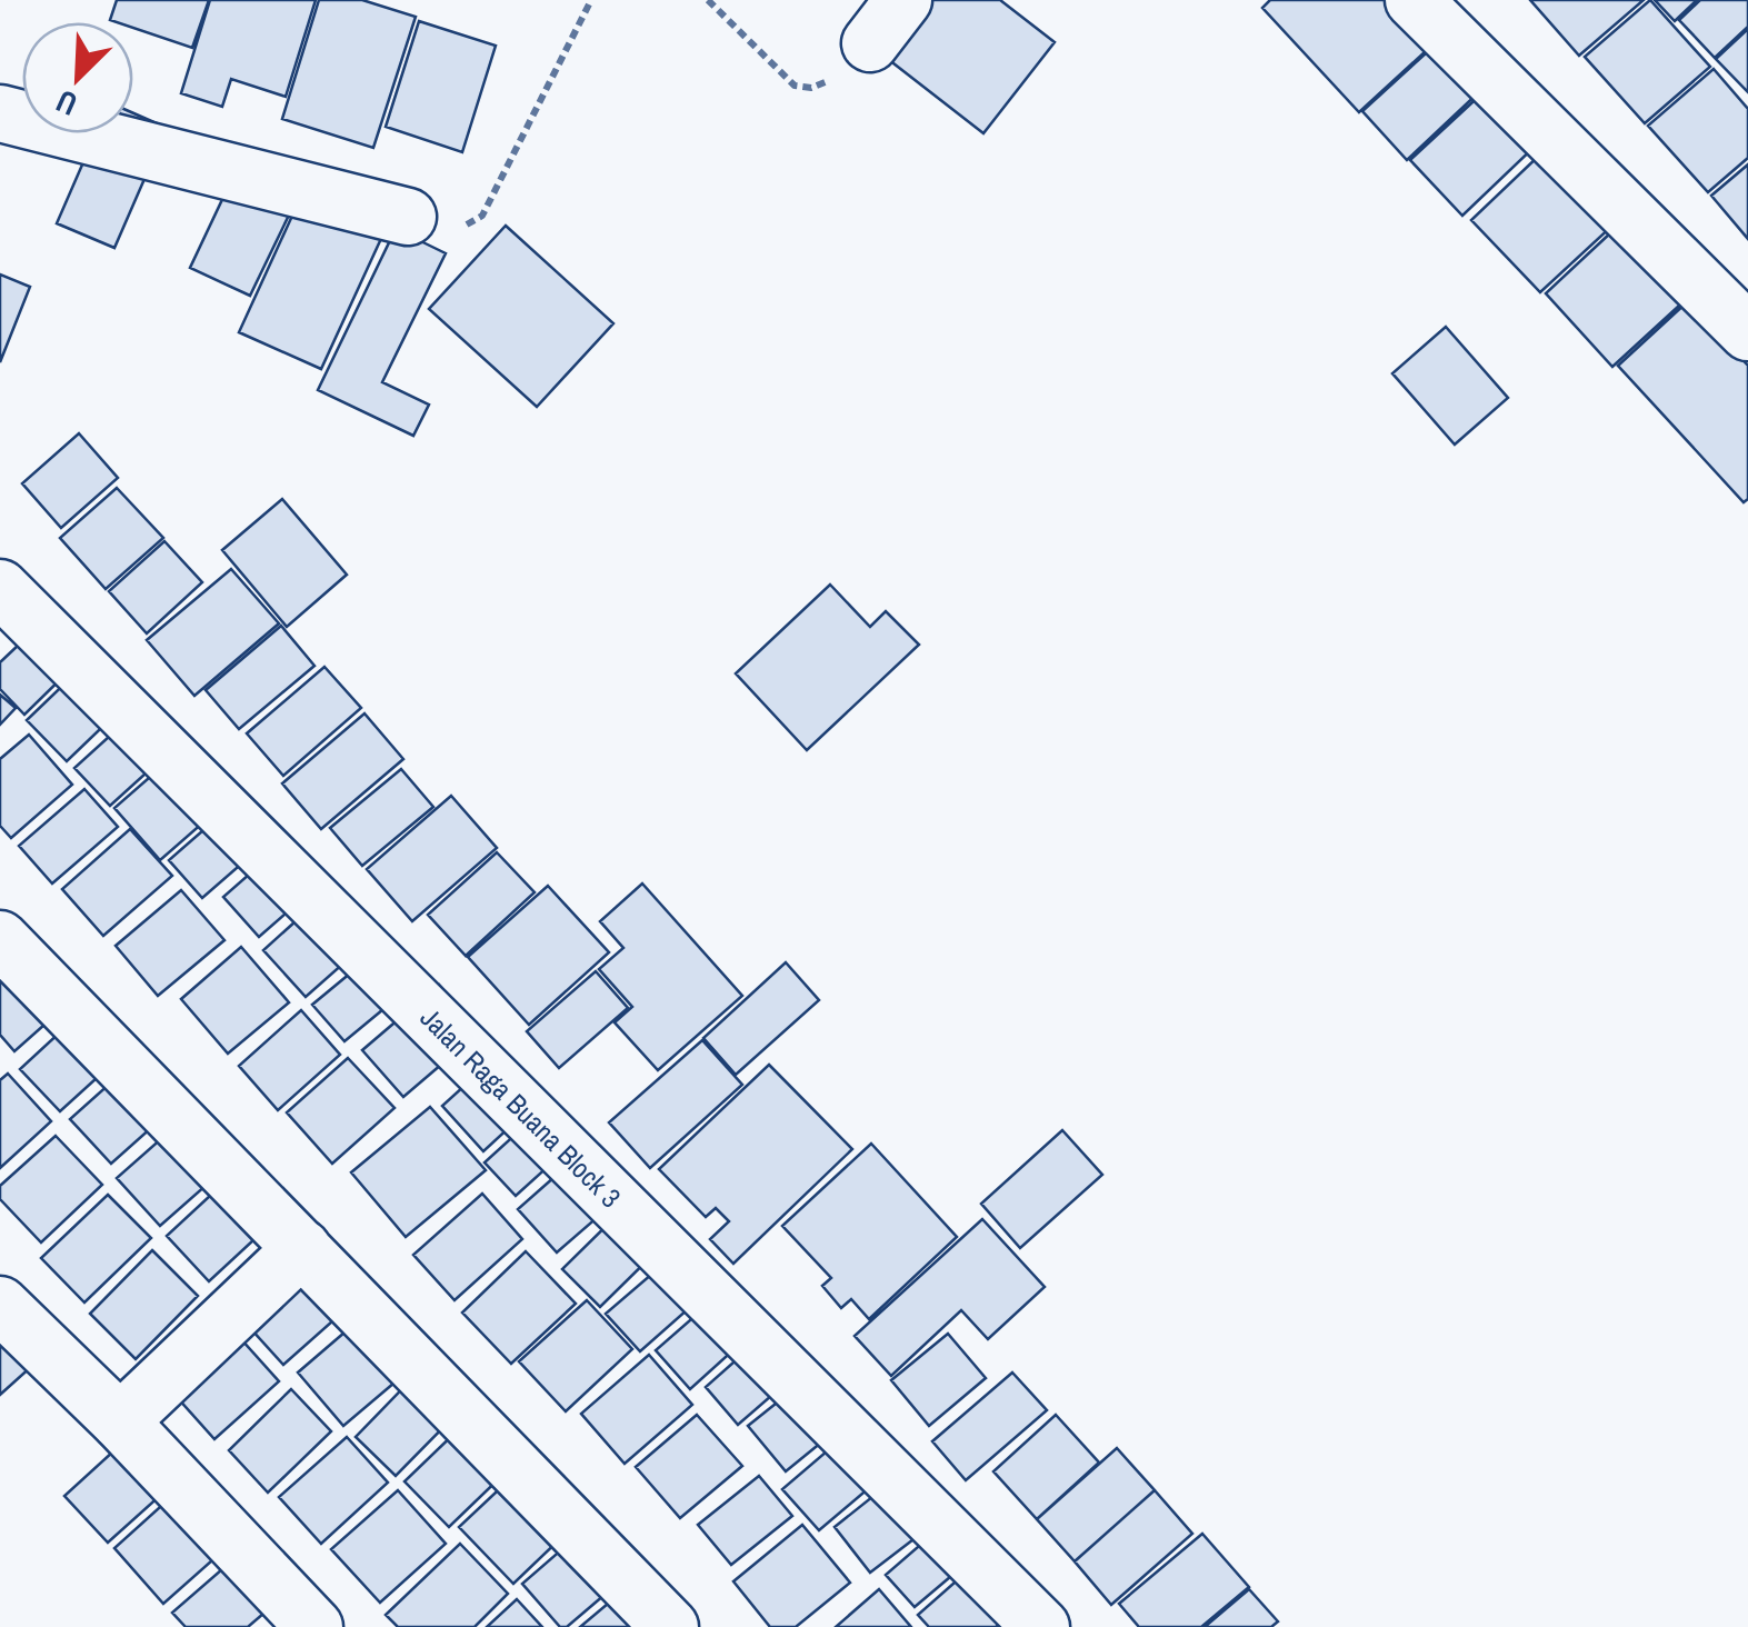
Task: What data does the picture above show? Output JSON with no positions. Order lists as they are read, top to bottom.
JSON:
{
  "streets": {
    "street": ["Jalan Raga Buana Block 3"]
  },
  "north": "bottom left"
}
